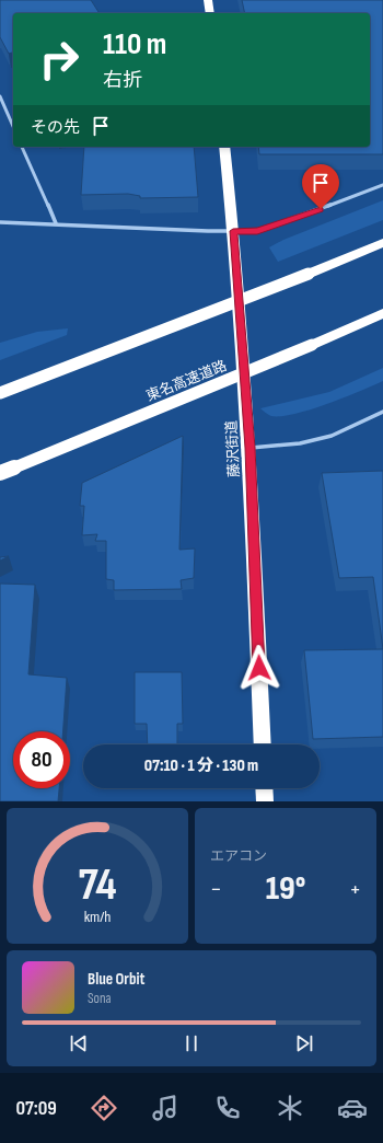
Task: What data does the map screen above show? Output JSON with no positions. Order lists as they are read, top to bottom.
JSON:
{
  "streets": {
    "highway": ["東名高速道路", "藤沢街道"]
  },
  "page": {
    "turn": ["110 m", "右折"],
    "then": "その先",
    "limit": "80",
    "trip": "07:10 · 1 分 · 130 m",
    "tile": "エアコン",
    "heat": ["−", "19°", "+"],
    "song": ["Blue Orbit", "Sona"],
    "tabs": "07:09",
    "gauge": ["74", "km/h"]
  }
}
